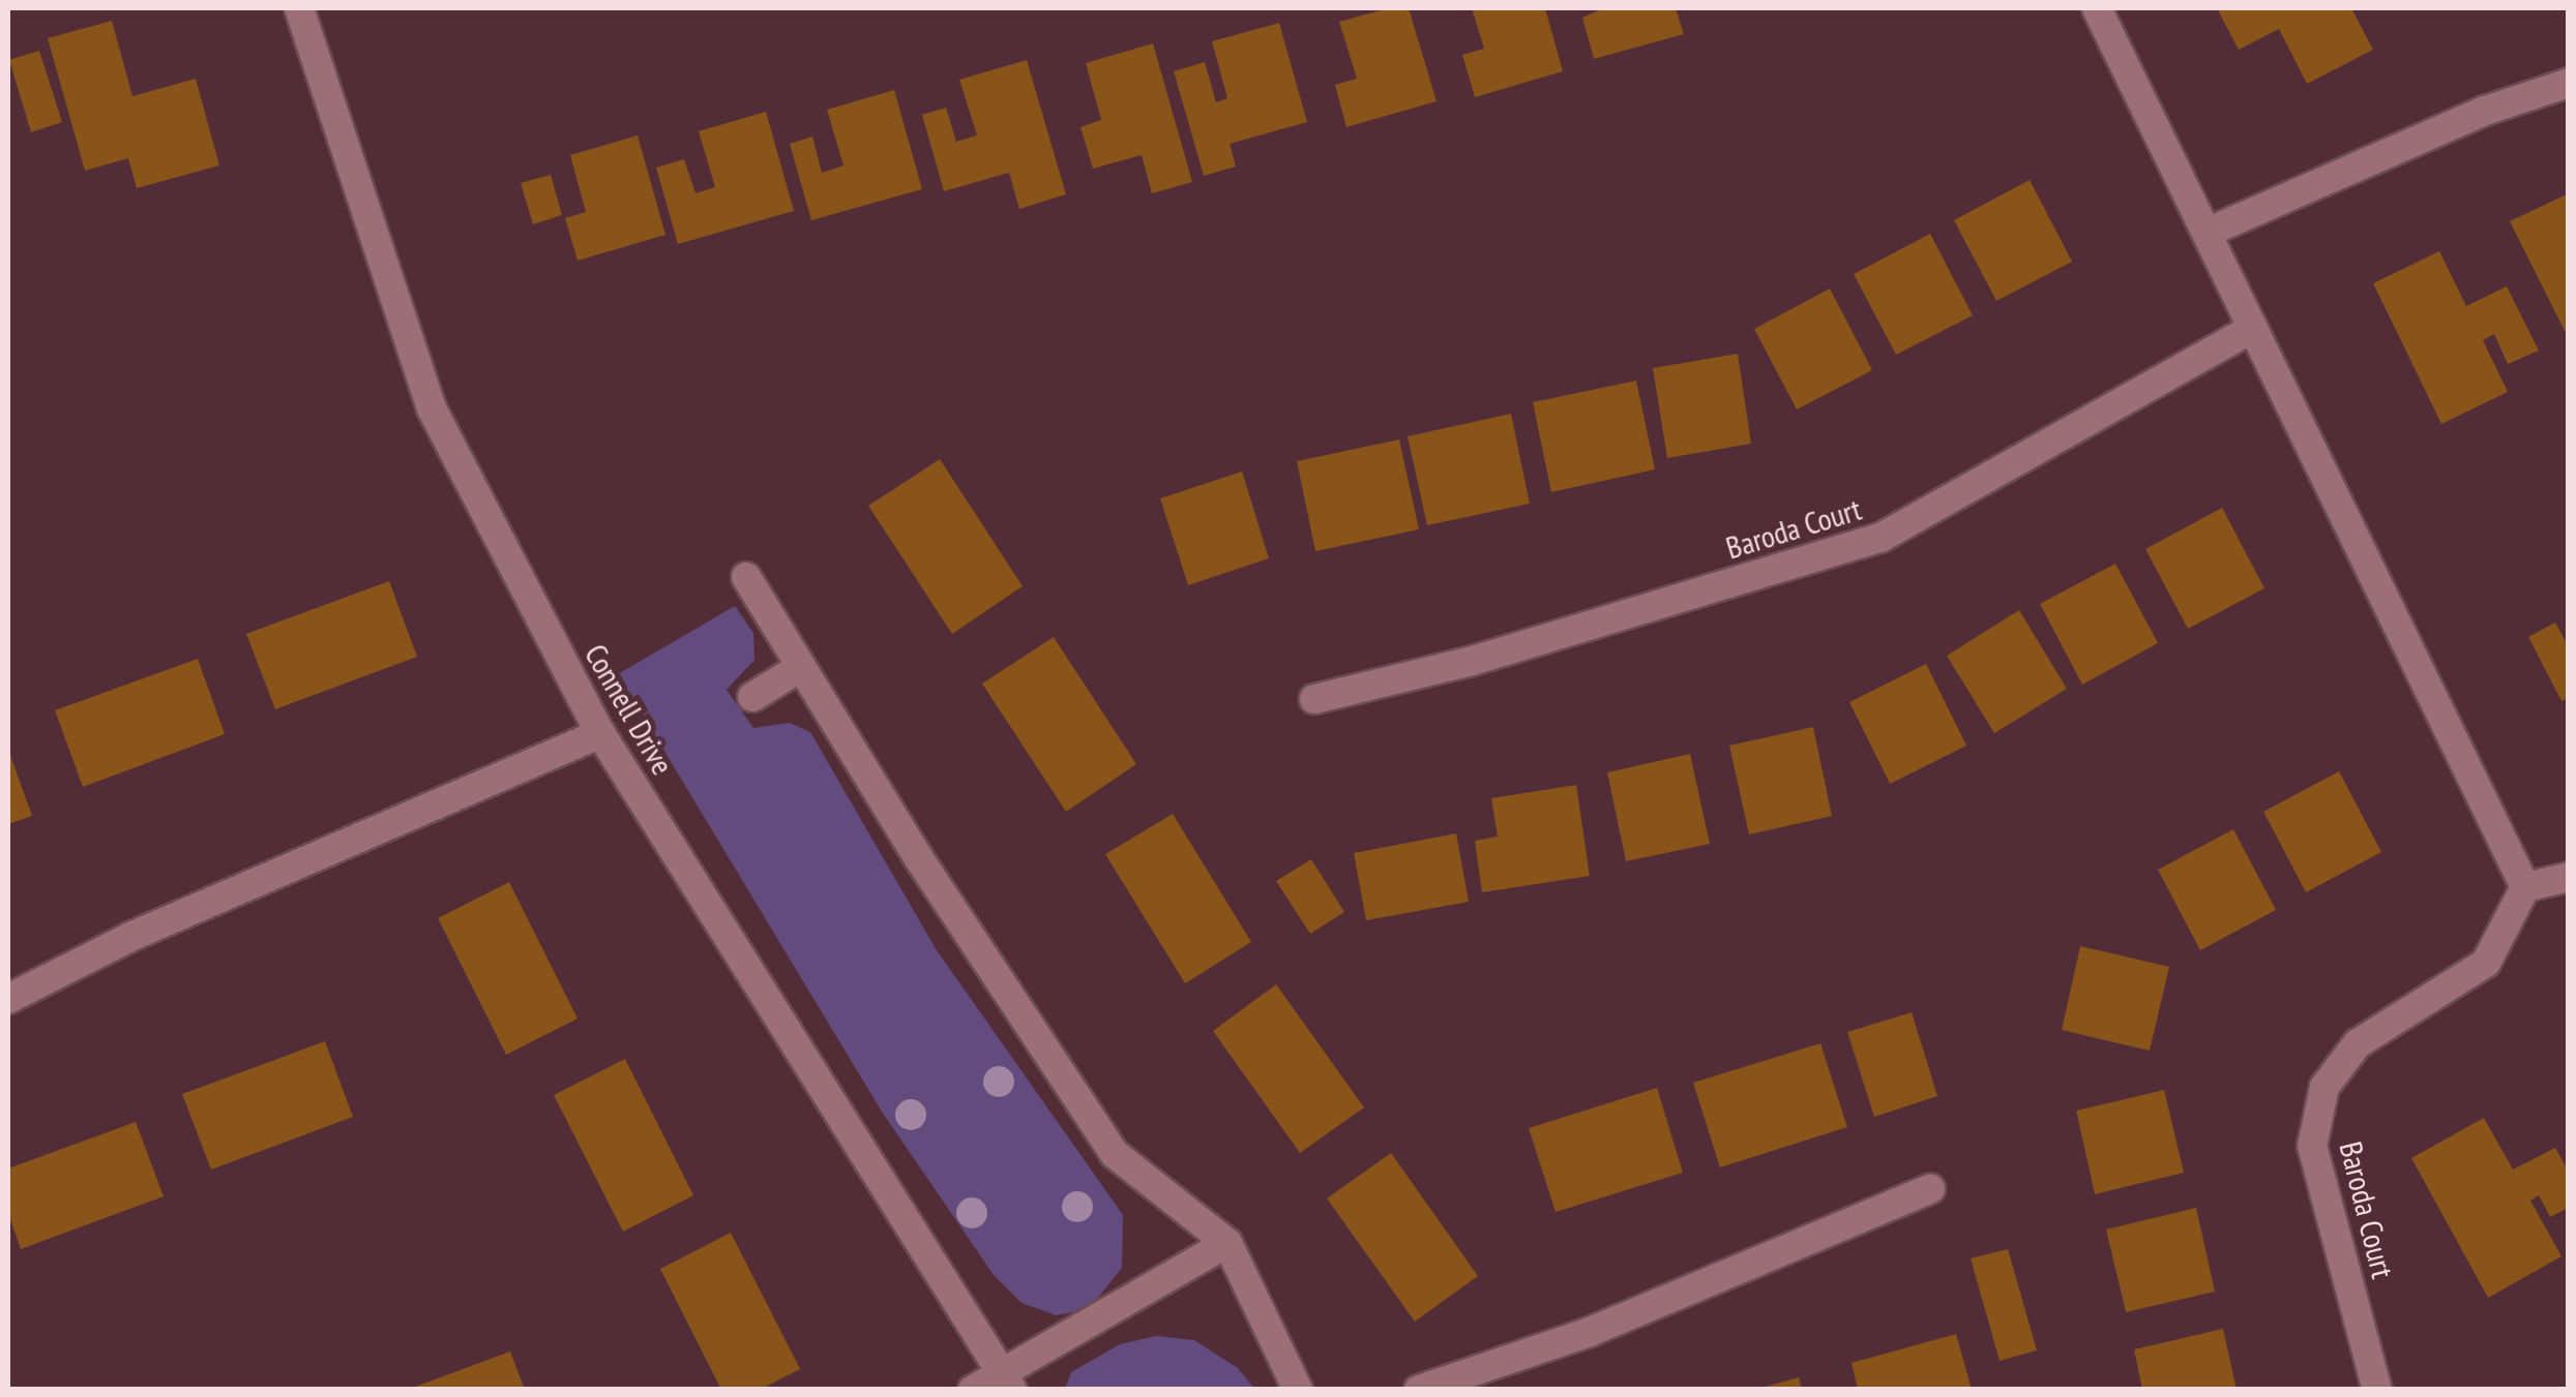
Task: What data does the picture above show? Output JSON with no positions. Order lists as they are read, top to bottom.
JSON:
{
  "streets": {
    "street": ["Baroda Court", "Connell Drive"]
  }
}
